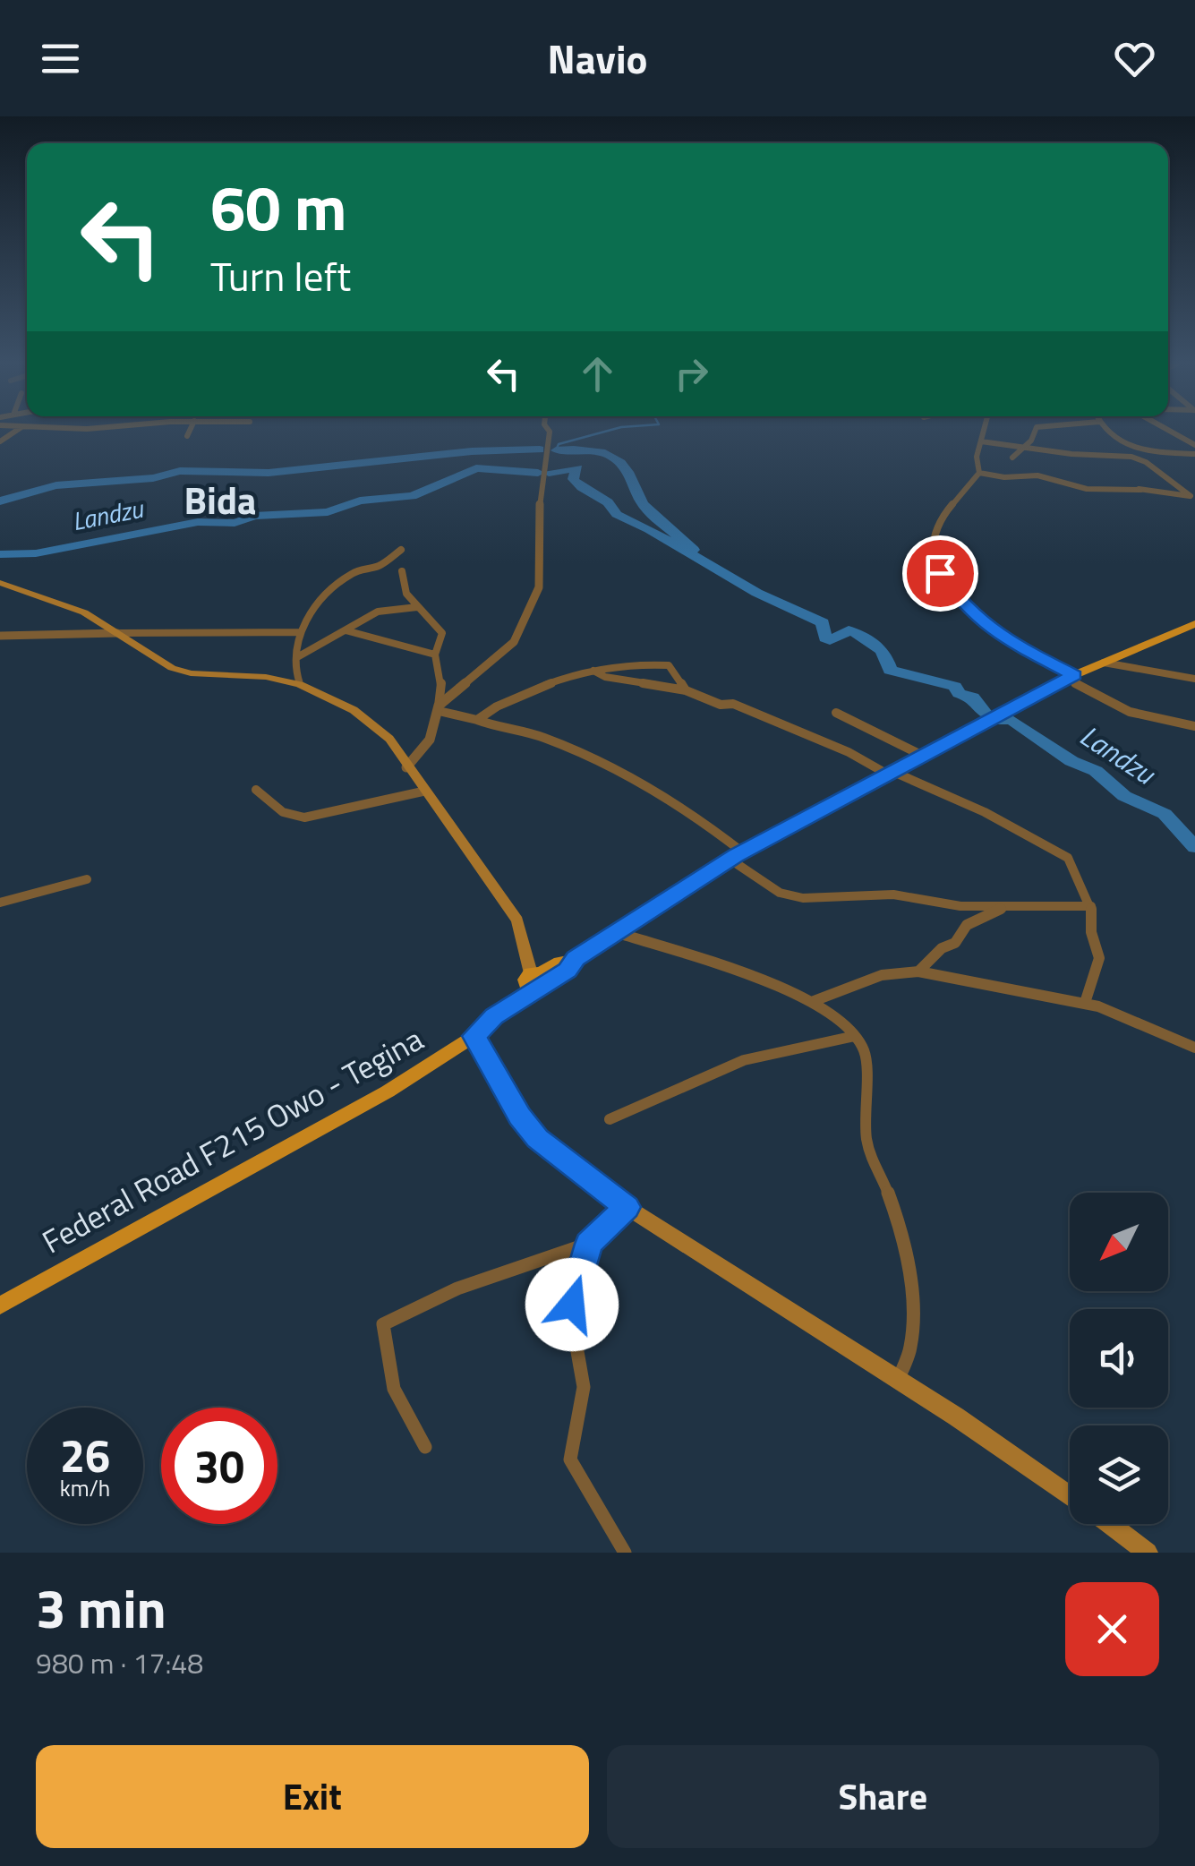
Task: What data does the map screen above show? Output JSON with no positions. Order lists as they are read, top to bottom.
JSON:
{
  "streets": {
    "main road": ["Federal Road F215 Owo - Tegina"]
  },
  "districts": ["Bida"],
  "water": ["Landzu"],
  "north": "bottom left",
  "page": {
    "header": "Navio",
    "turn": ["60 m", "Turn left"],
    "speed": "26 km/h",
    "limit": "30",
    "heading": ["3 min", "980 m · 17:48"],
    "buttons": ["Exit", "Share"]
  }
}
